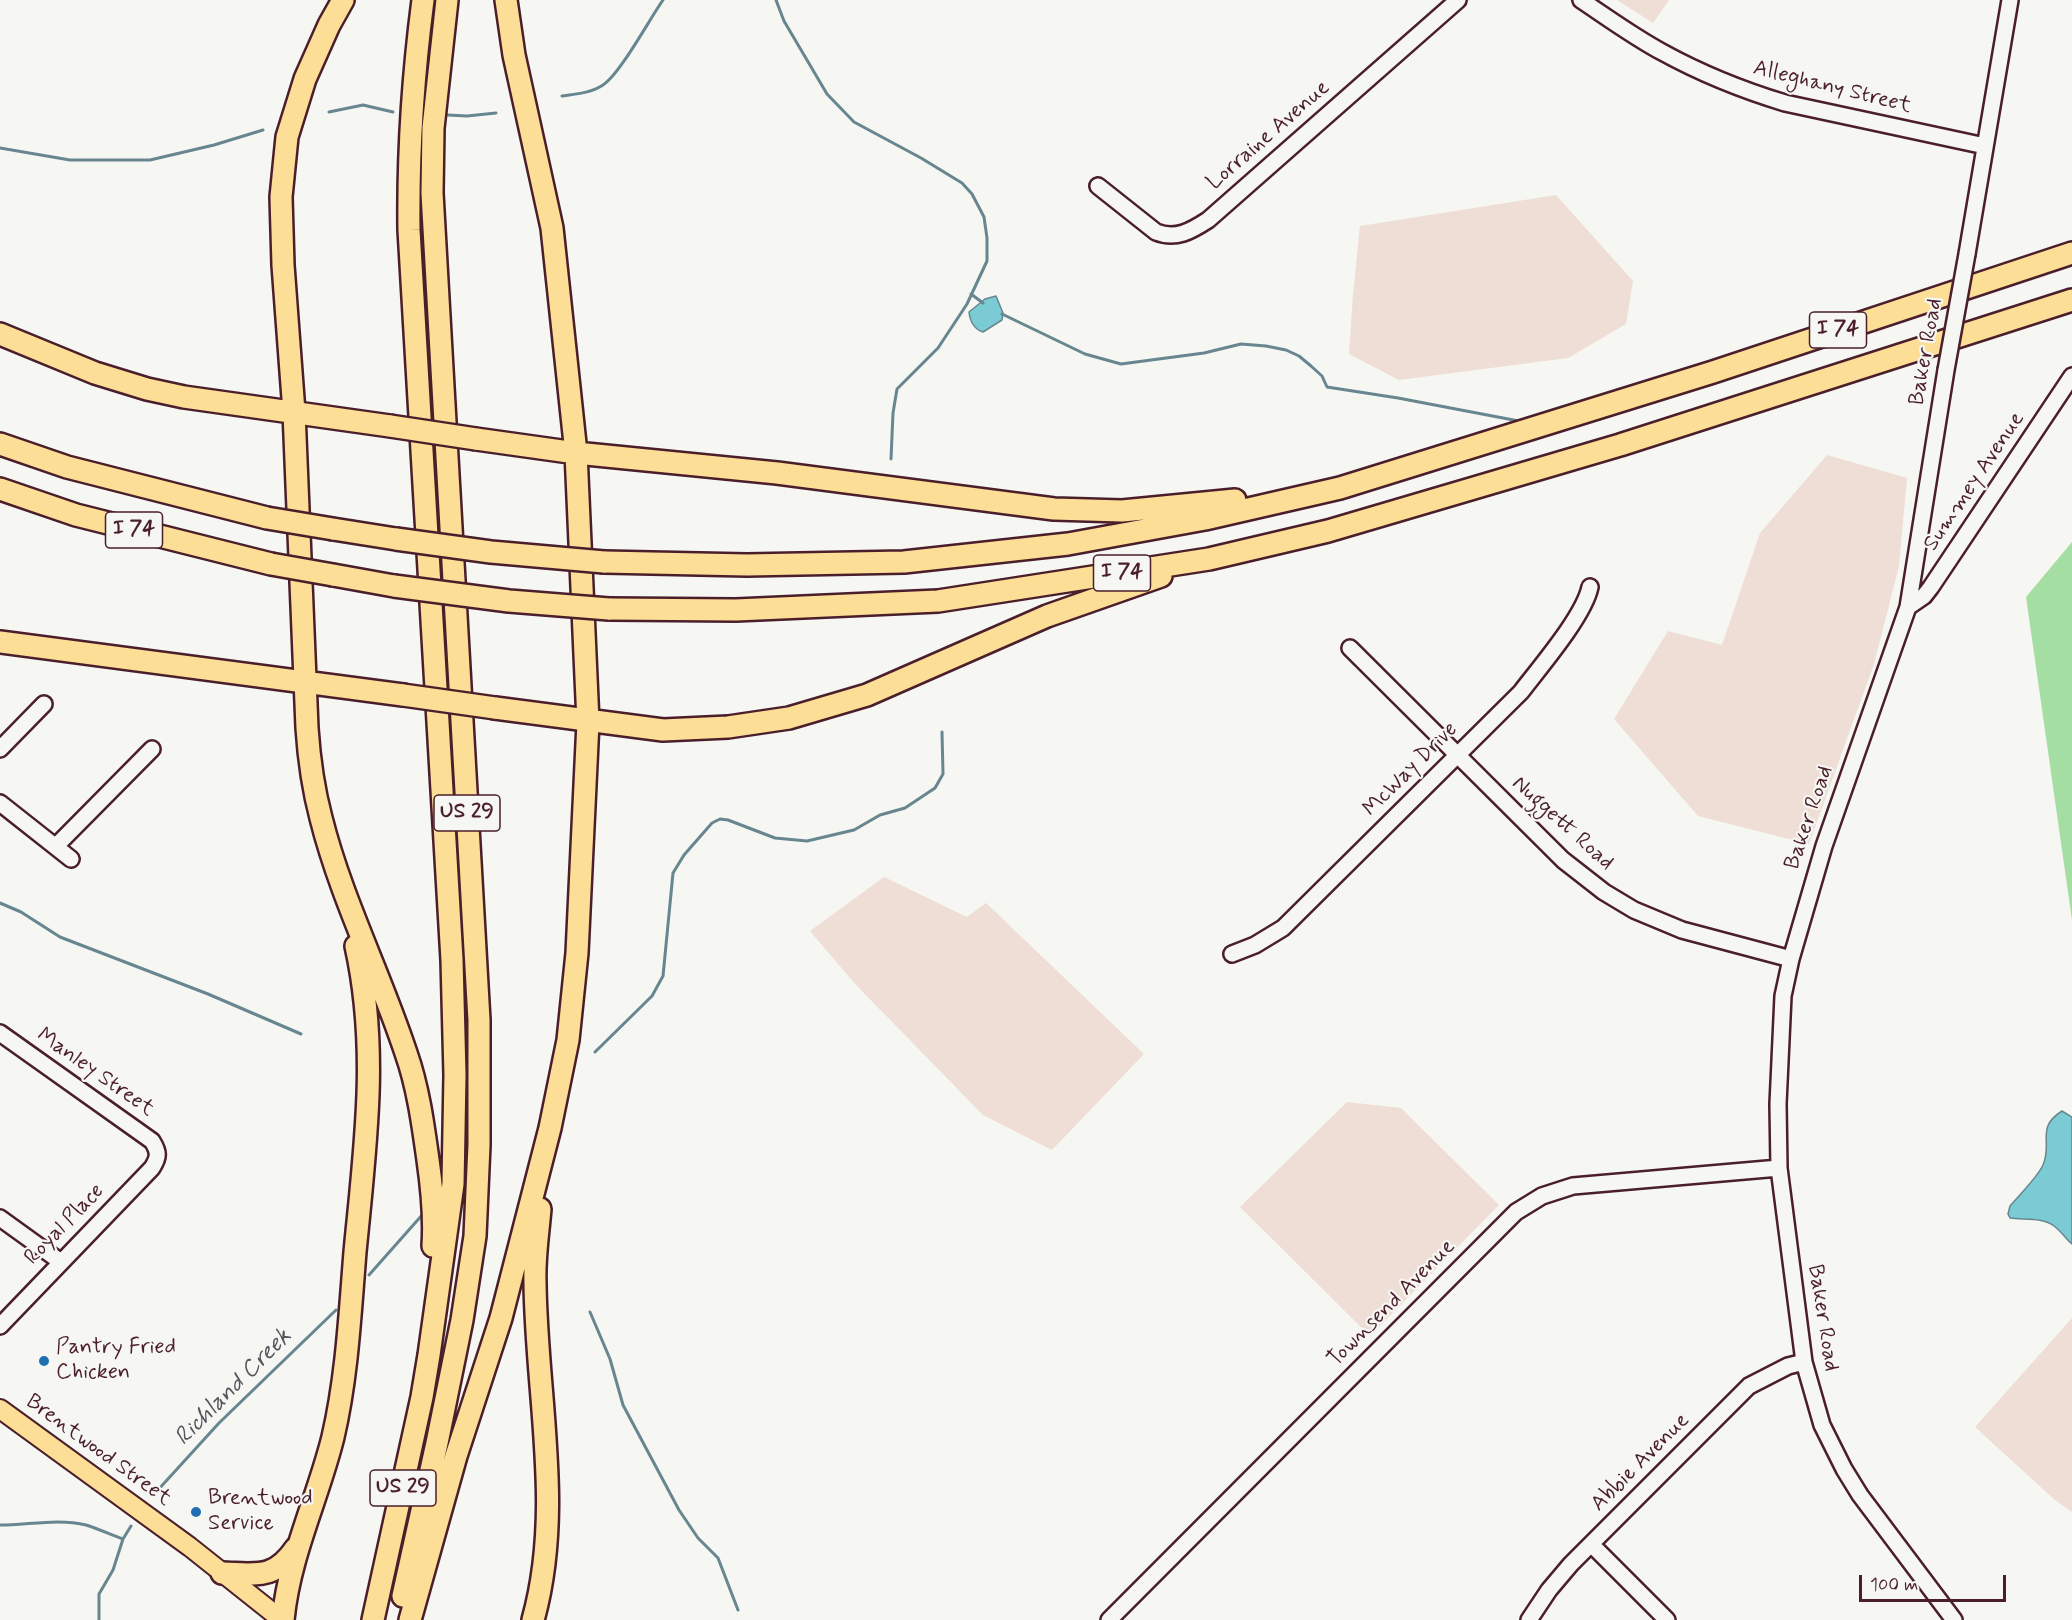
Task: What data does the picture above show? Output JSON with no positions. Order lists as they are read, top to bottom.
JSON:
{
  "streets": {
    "highway": ["I 74", "US 29"],
    "main road": ["Brentwood Street"],
    "street": [
      "Alleghany Street",
      "Lorraine Avenue",
      "Baker Road",
      "Summey Avenue",
      "McWay Drive",
      "Nuggett Road",
      "Manley Street",
      "Royal Place",
      "Townsend Avenue",
      "Abbie Avenue"
    ]
  },
  "crossings": [
    ["Alleghany Street", "Baker Road"],
    ["Baker Road", "Summey Avenue"],
    ["Baker Road", "Nuggett Road"],
    ["Baker Road", "Townsend Avenue"],
    ["Baker Road", "Abbie Avenue"],
    ["McWay Drive", "Nuggett Road"],
    ["Manley Street", "Royal Place"]
  ],
  "water": ["Richland Creek"],
  "places": ["Pantry Fried Chicken", "Brentwood Service"],
  "scale_bar": "100 m"
}
